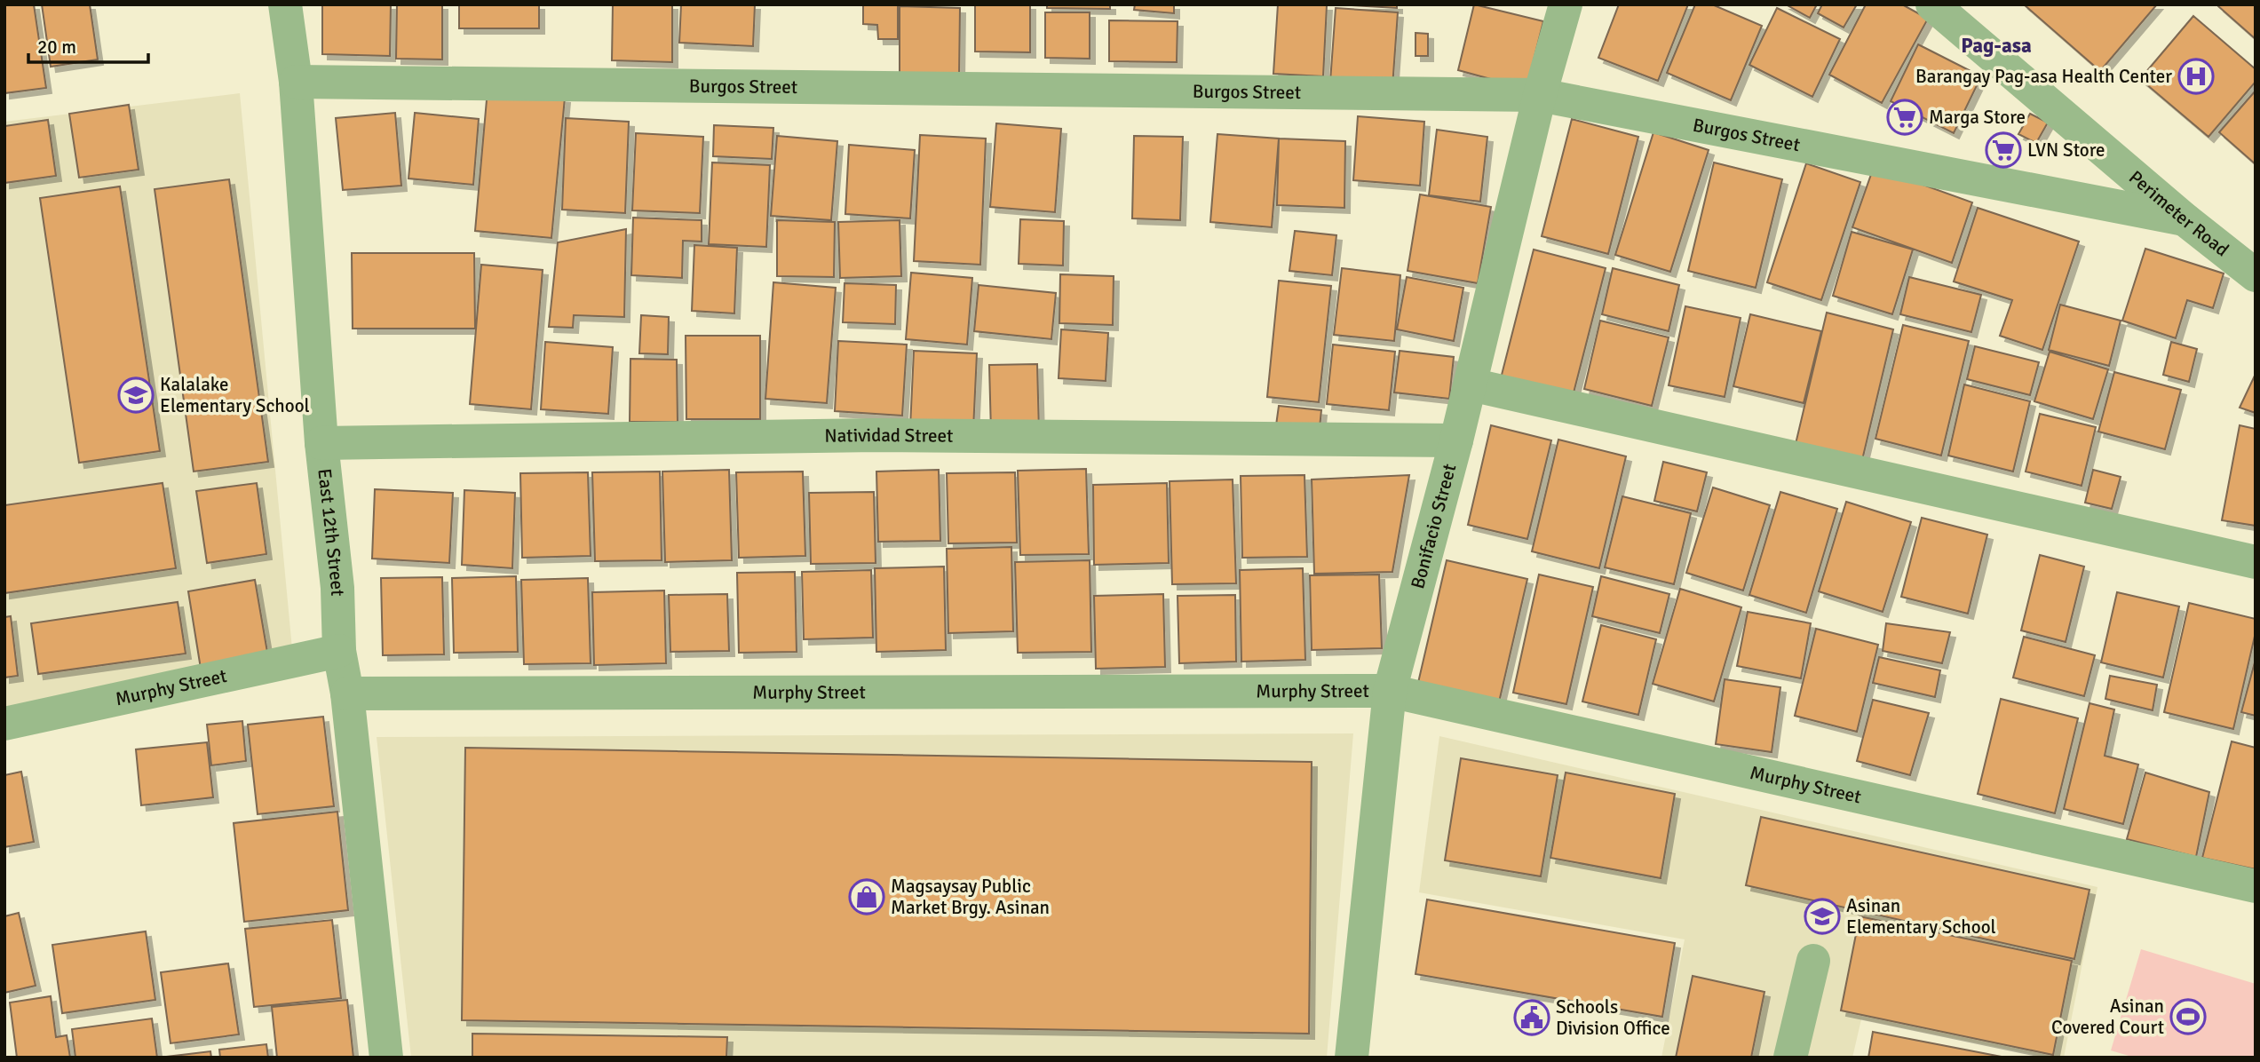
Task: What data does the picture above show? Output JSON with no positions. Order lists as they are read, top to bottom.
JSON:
{
  "streets": {
    "street": [
      "Burgos Street",
      "Perimeter Road",
      "Natividad Street",
      "Bonifacio Street",
      "East 12th Street",
      "Murphy Street"
    ]
  },
  "crossings": [
    ["Burgos Street", "Perimeter Road"],
    ["Burgos Street", "Bonifacio Street"],
    ["Burgos Street", "East 12th Street"],
    ["Natividad Street", "Bonifacio Street"],
    ["Natividad Street", "East 12th Street"],
    ["Bonifacio Street", "Murphy Street"],
    ["East 12th Street", "Murphy Street"]
  ],
  "districts": ["Pag-asa"],
  "places": {
    "hospital": ["Barangay Pag-asa Health Center"],
    "supermarket": ["Marga Store", "LVN Store"],
    "school or university": ["Kalalake Elementary School", "Asinan Elementary School"],
    "shop": ["Magsaysay Public Market Brgy. Asinan"],
    "sports": ["Asinan Covered Court"],
    "public building": ["Schools Division Office"]
  },
  "scale_bar": "20 m"
}
